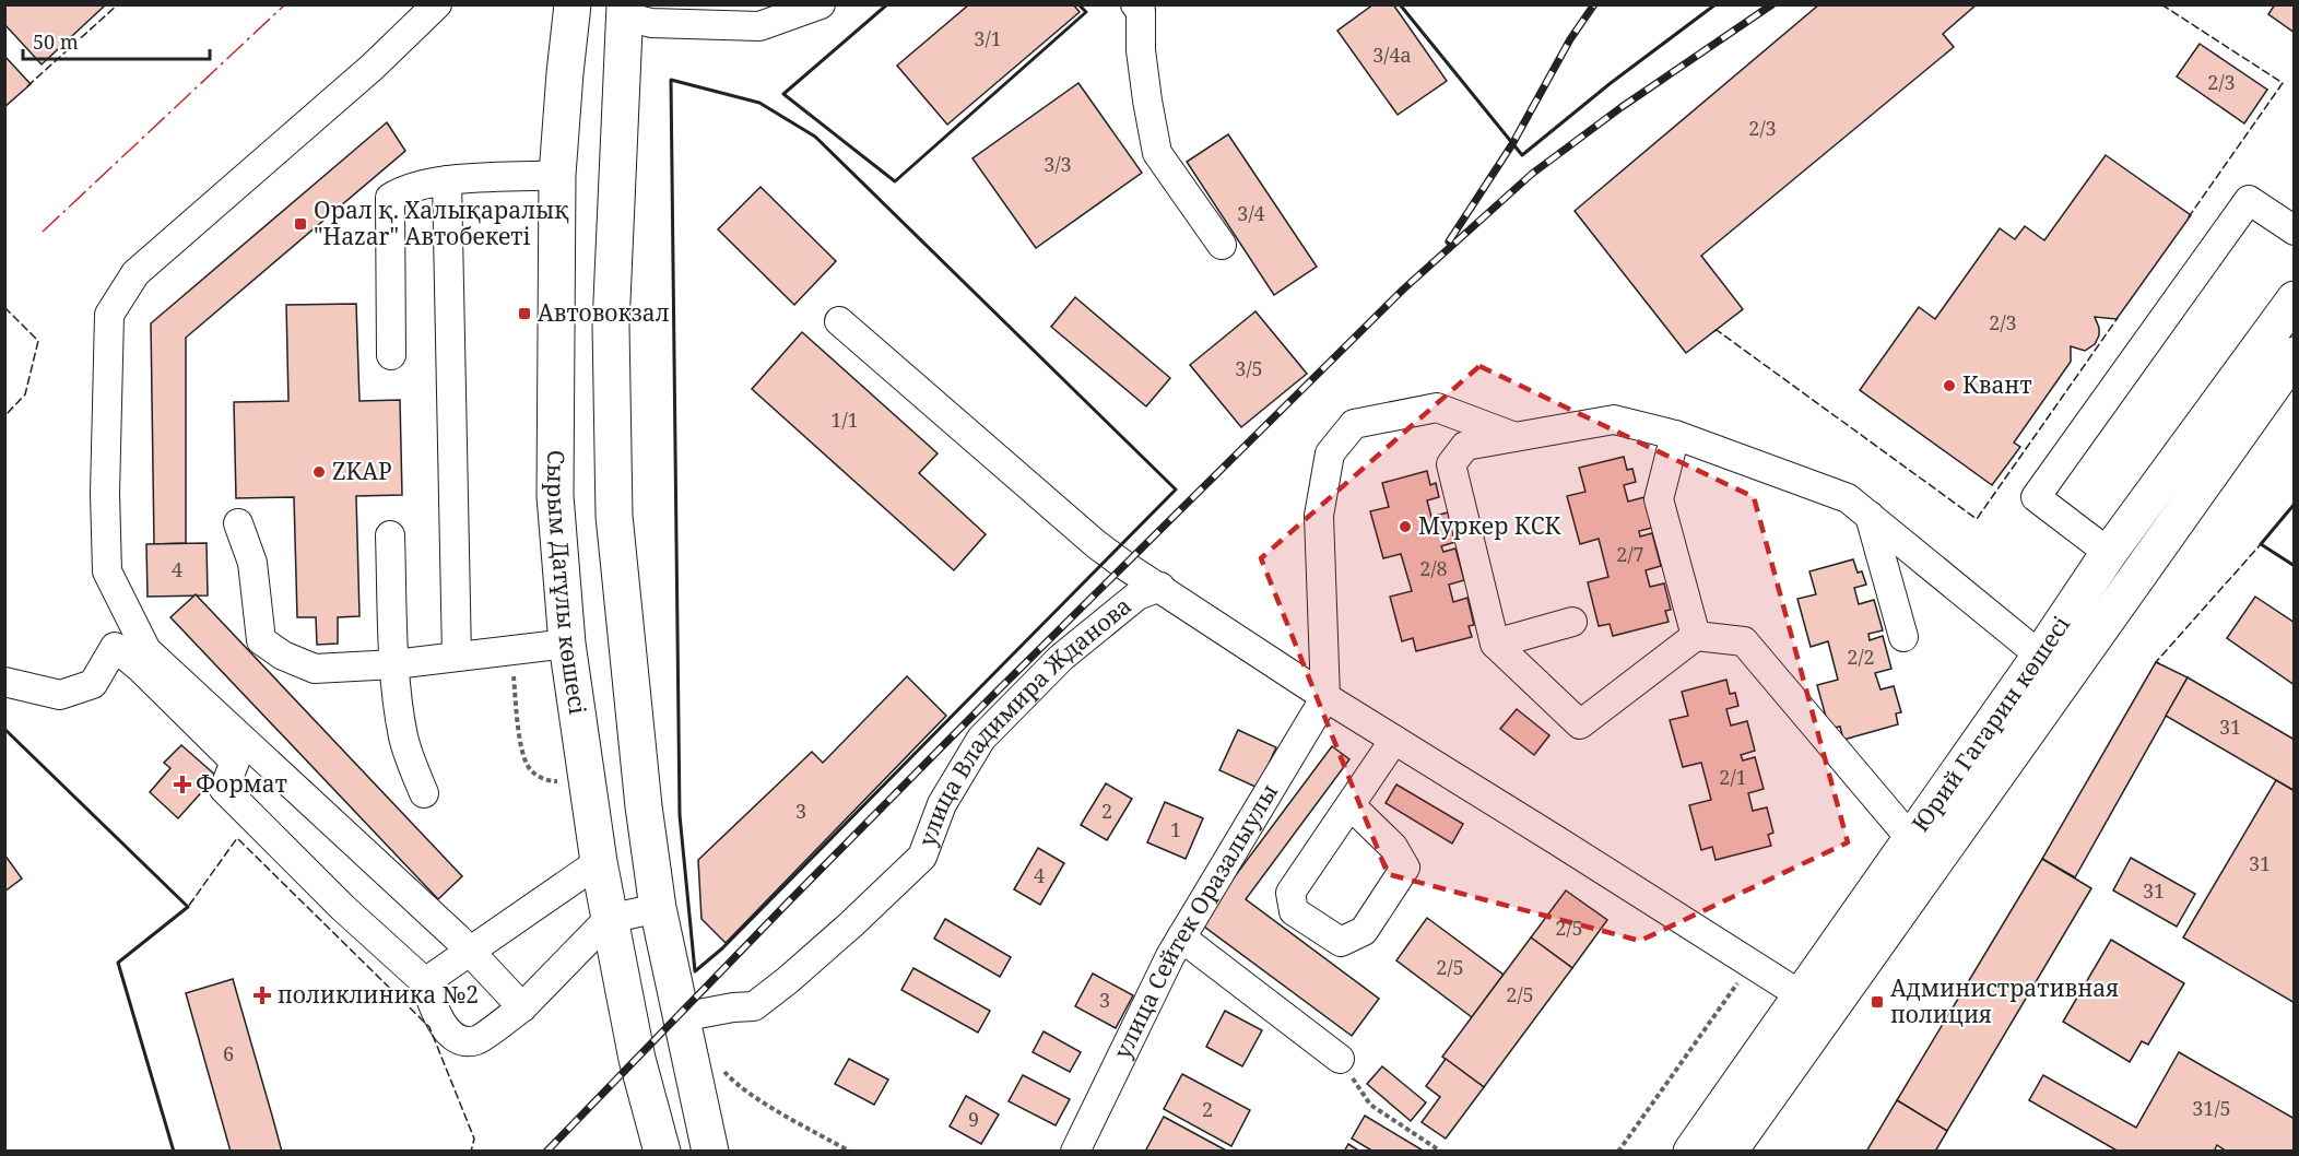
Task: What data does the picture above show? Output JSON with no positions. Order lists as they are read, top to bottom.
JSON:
{
  "streets": {
    "main road": ["Сырым Датұлы көшесі", "Юрий Гагарин көшесі"],
    "street": ["улица Владимира Жданова", "улица Сейтек Оразалыулы"]
  },
  "places": {
    "transit": ["Орал қ. Халықаралық \"Hazar\" Автобекеті", "Автовокзал", "Административная полиция"],
    "other": ["Квант", "ZKAP", "Муркер КСК"],
    "health": ["Формат", "поликлиника №2"]
  },
  "house_numbers": [
    "3/1",
    "3/4а",
    "2/3",
    "2/3",
    "3/3",
    "3/4",
    "2/3",
    "3/5",
    "1/1",
    "2/7",
    "2/8",
    "4",
    "2/2",
    "31",
    "2/1",
    "3",
    "2",
    "1",
    "31",
    "4",
    "31",
    "2/5",
    "2/5",
    "2/5",
    "3",
    "6",
    "31/5",
    "2",
    "9"
  ],
  "scale_bar": "50 m"
}
